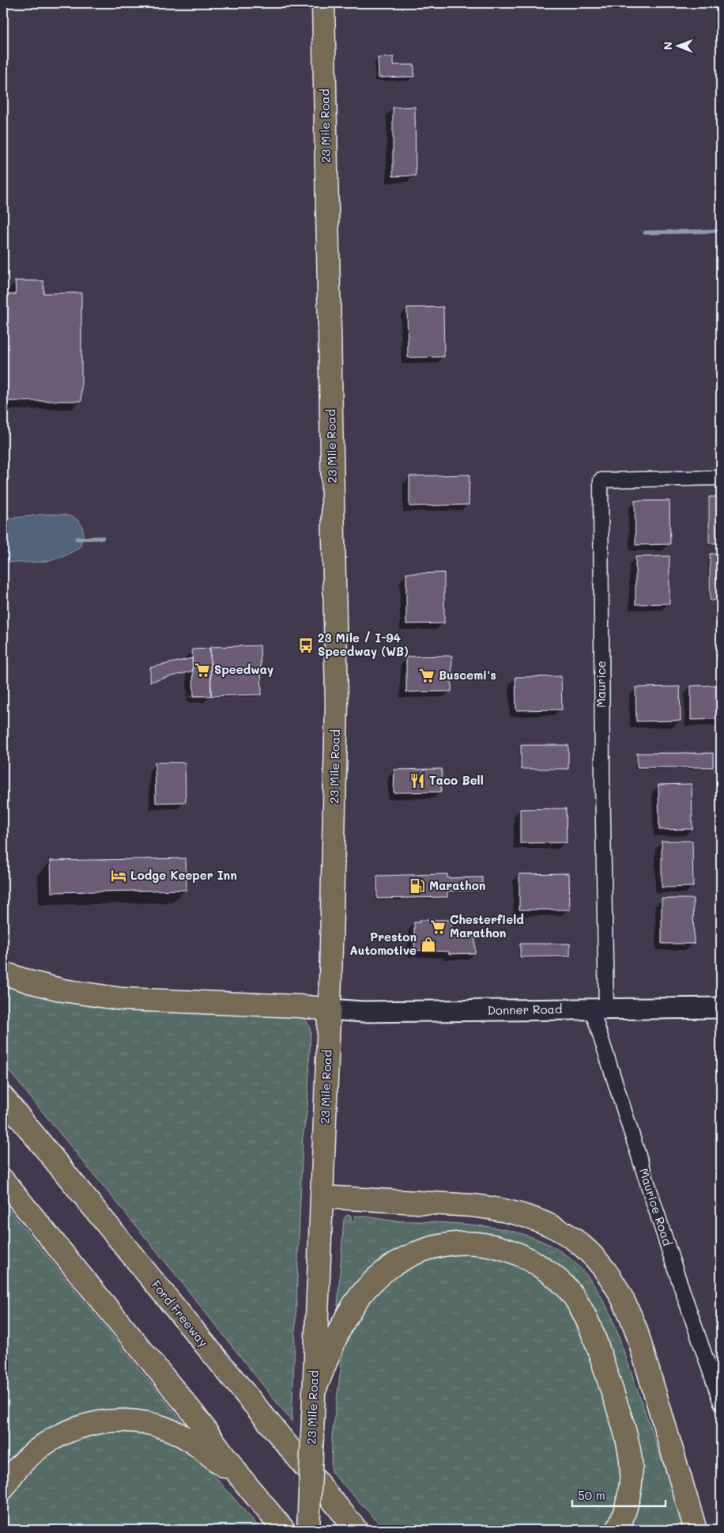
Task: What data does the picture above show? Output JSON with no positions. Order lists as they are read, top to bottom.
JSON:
{
  "streets": {
    "main road": ["23 Mile Road", "Ford Freeway"],
    "street": ["Maurice", "Donner Road", "Maurice Road"]
  },
  "crossings": [
    ["23 Mile Road", "Donner Road"],
    ["Maurice", "Donner Road"],
    ["Maurice", "Maurice Road"],
    ["Donner Road", "Maurice Road"]
  ],
  "places": {
    "bus stop": ["23 Mile / I-94 Speedway (WB)"],
    "supermarket": ["Speedway", "Buscemi's", "Chesterfield Marathon"],
    "restaurant": ["Taco Bell"],
    "hotel": ["Lodge Keeper Inn"],
    "fuel station": ["Marathon"],
    "shop": ["Preston Automotive"]
  },
  "scale_bar": "50 m",
  "north": "left"
}
